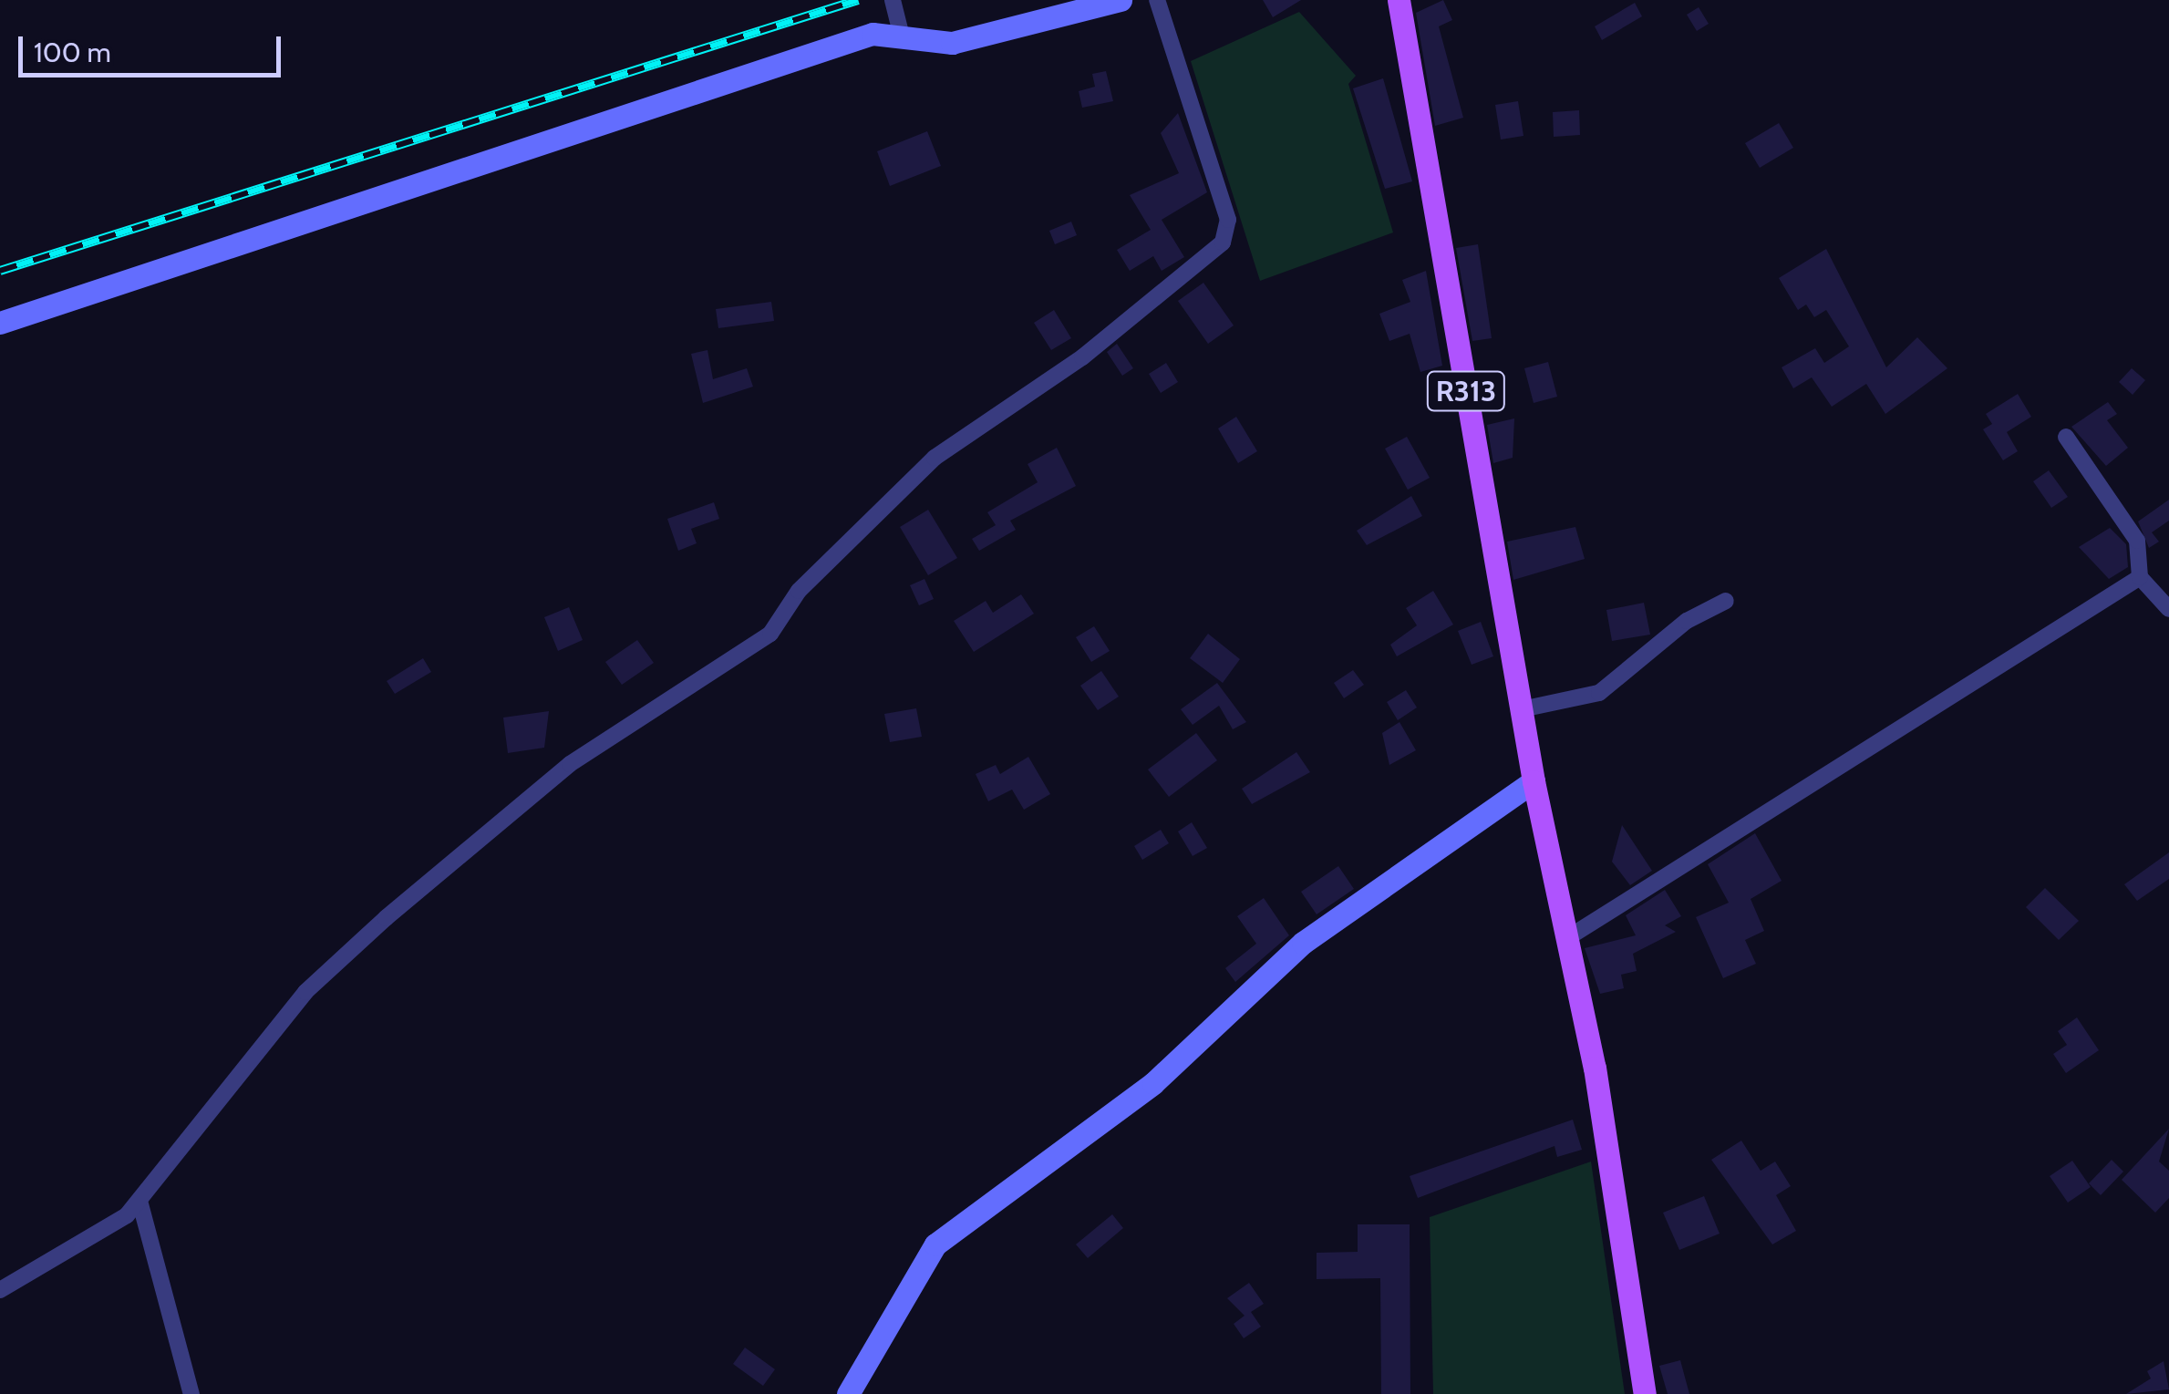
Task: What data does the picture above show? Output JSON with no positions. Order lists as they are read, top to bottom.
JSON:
{
  "streets": {
    "main road": ["R313"]
  },
  "scale_bar": "100 m"
}
